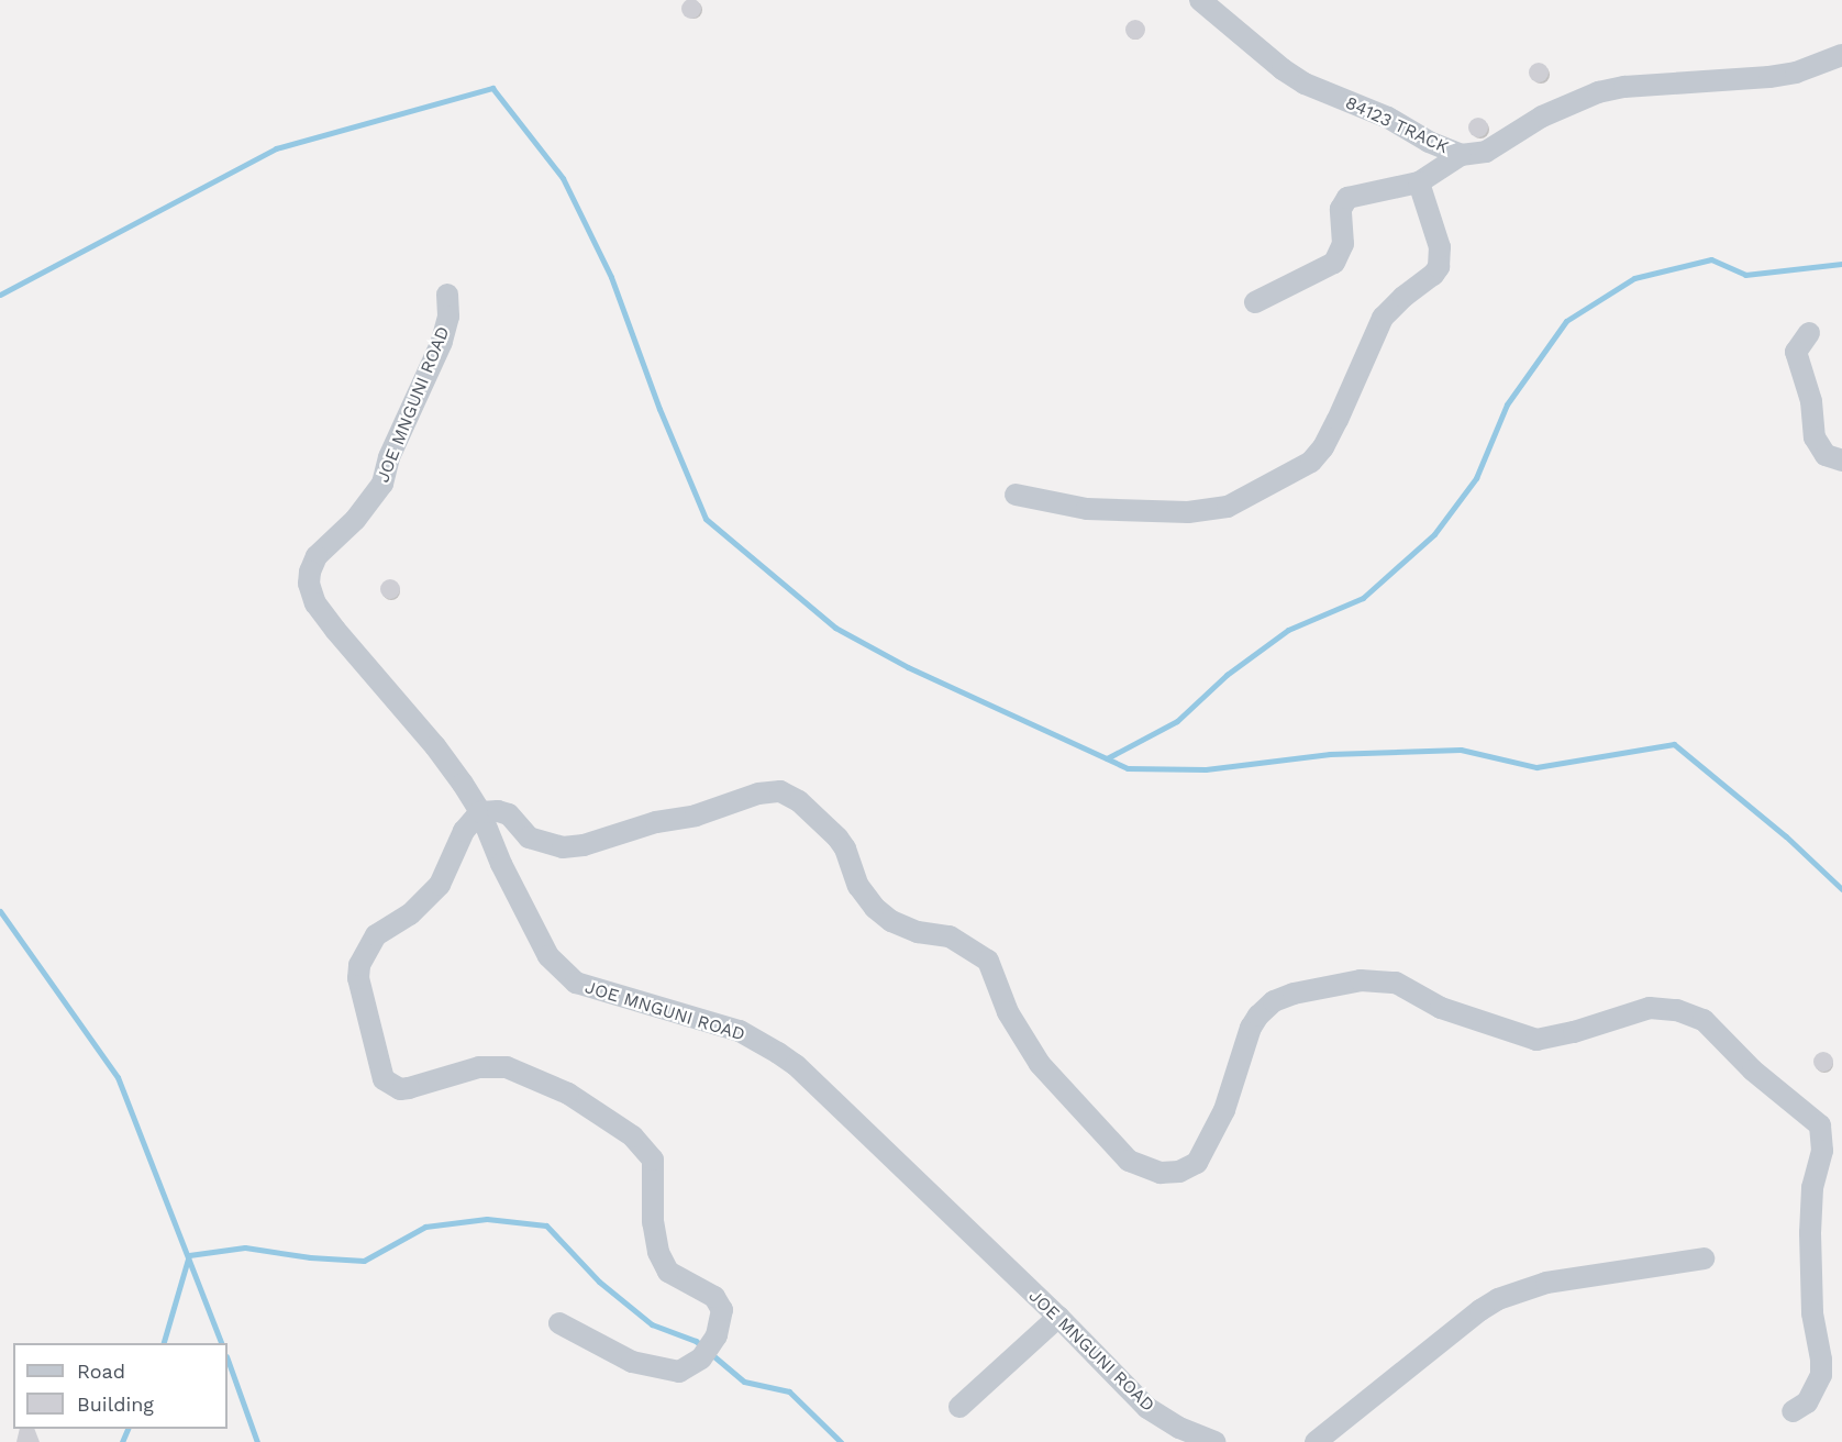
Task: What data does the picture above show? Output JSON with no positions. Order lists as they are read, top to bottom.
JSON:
{
  "streets": {
    "street": ["84123 TRACK", "JOE MNGUNI ROAD"]
  },
  "legend": ["Road", "Building"]
}
